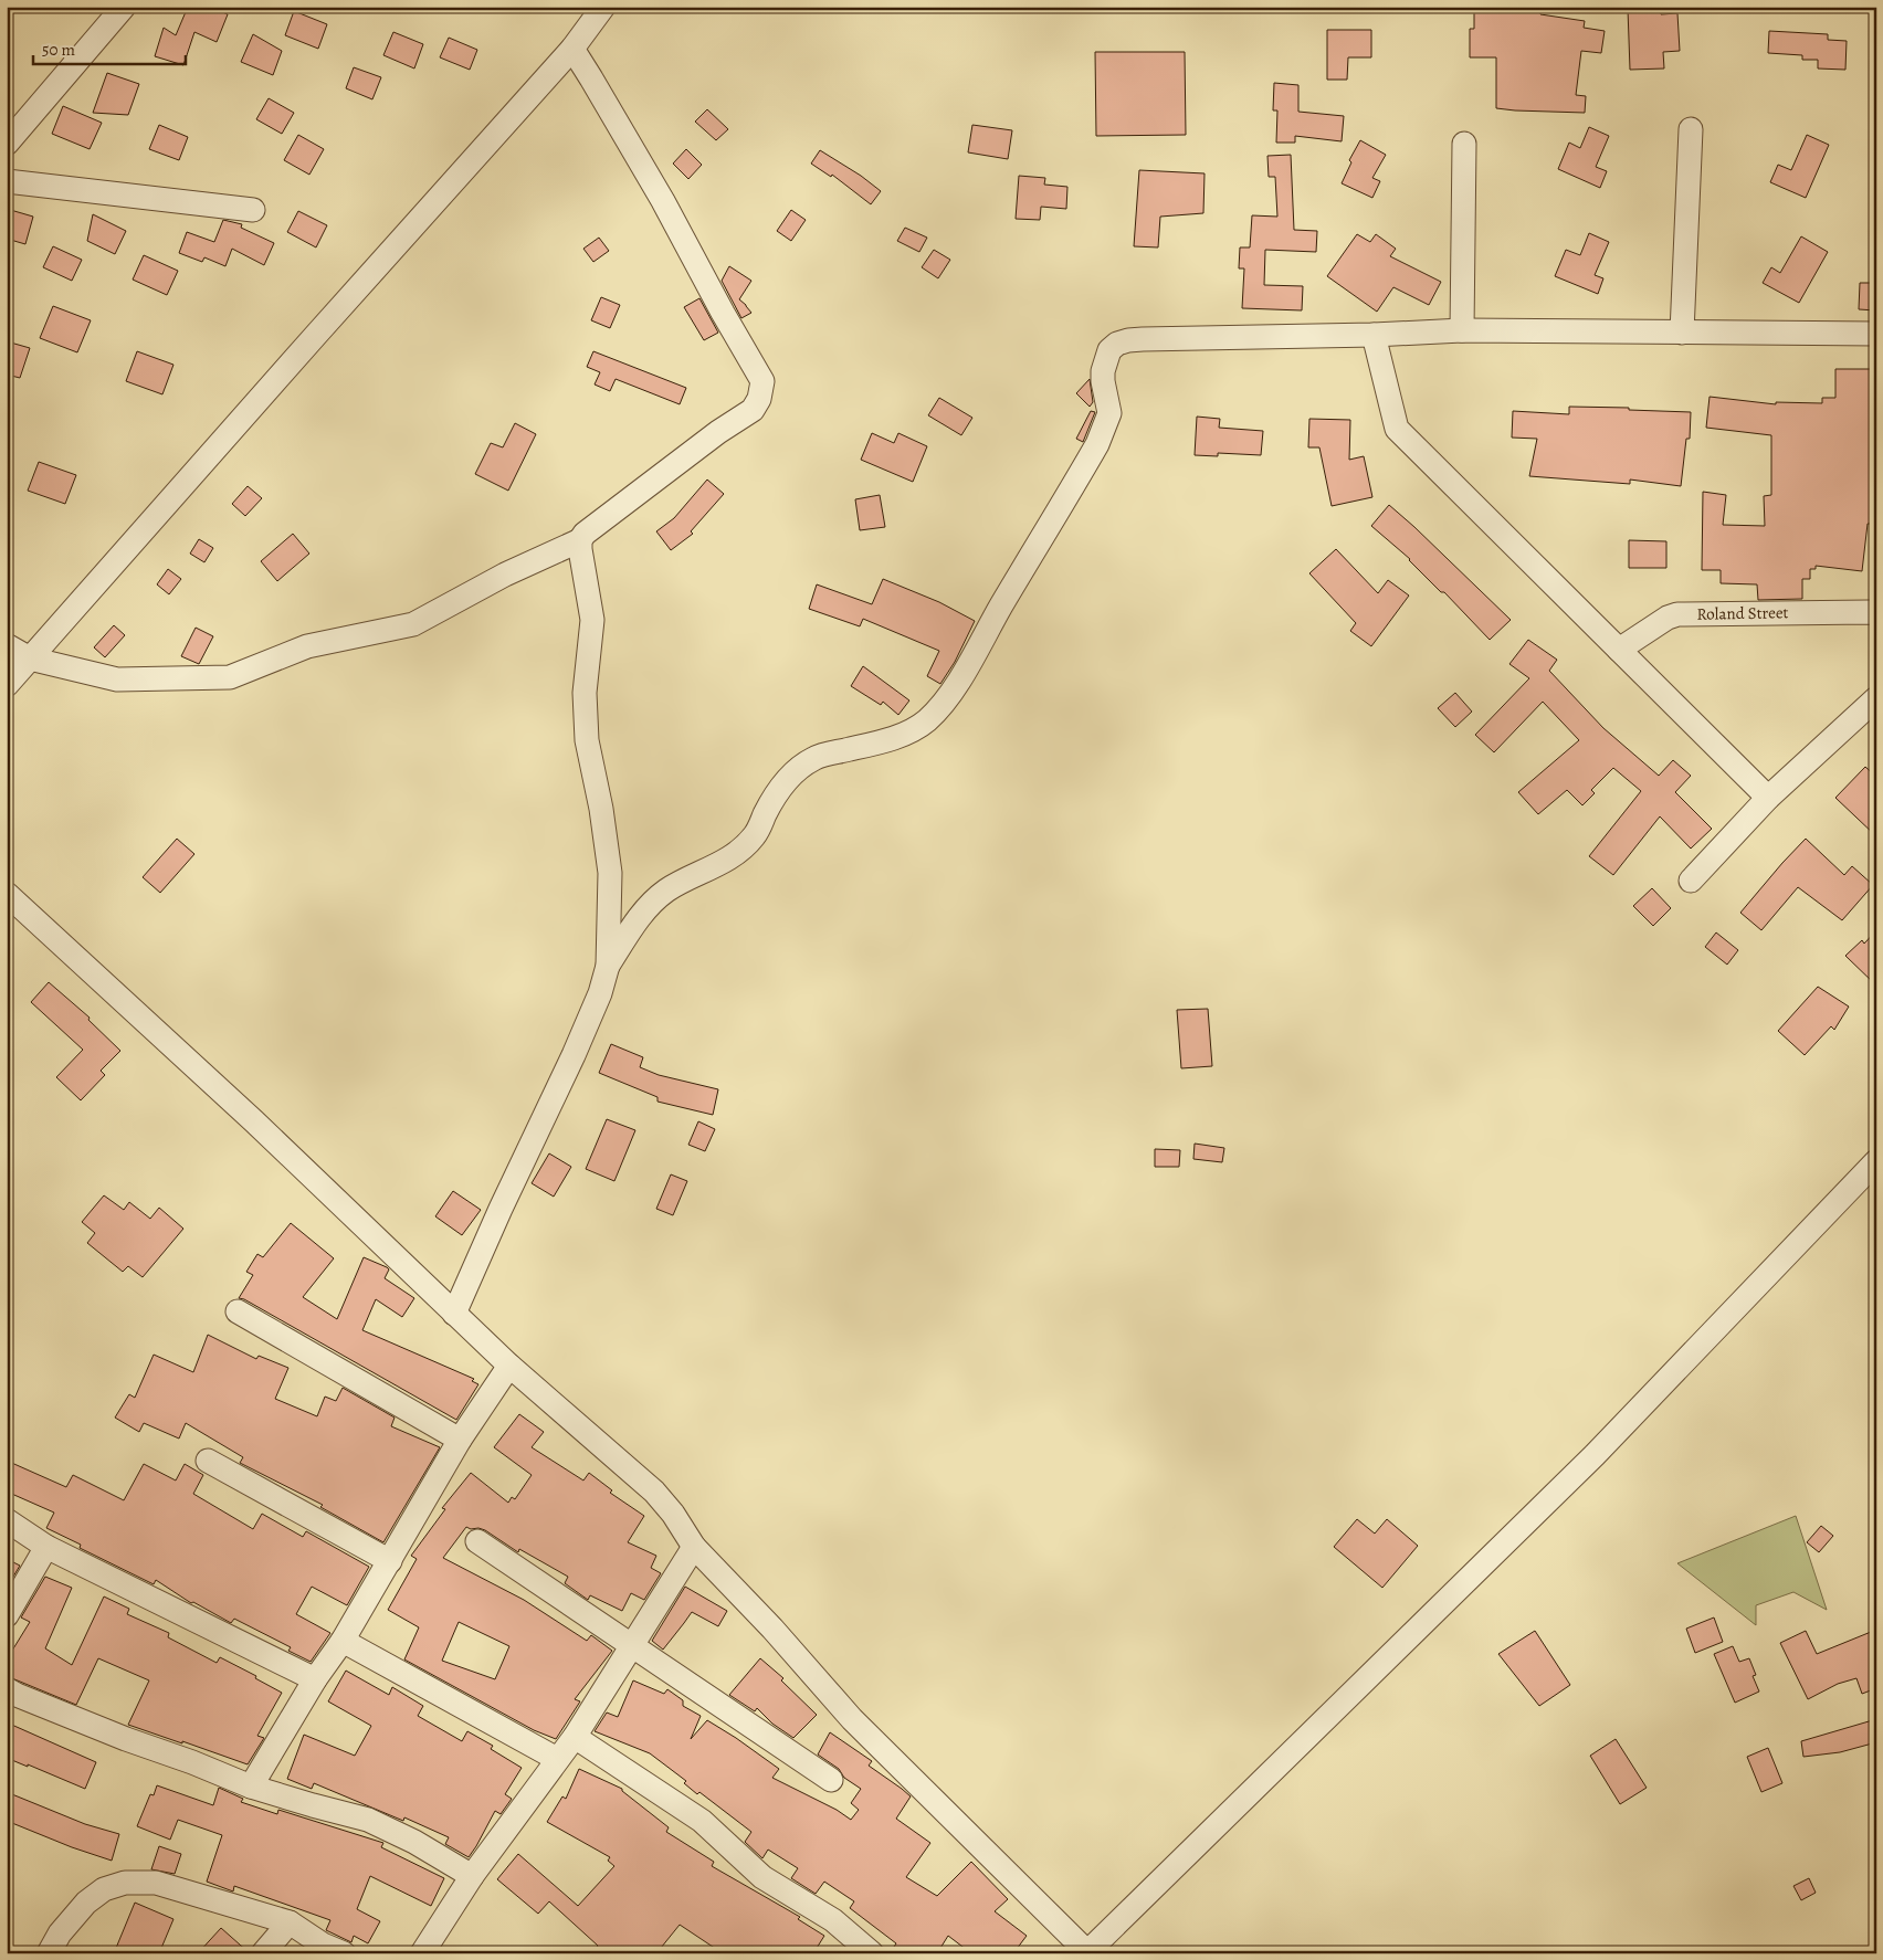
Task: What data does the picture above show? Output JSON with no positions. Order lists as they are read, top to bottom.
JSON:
{
  "streets": {
    "street": ["Roland Street"]
  },
  "scale_bar": "50 m"
}
